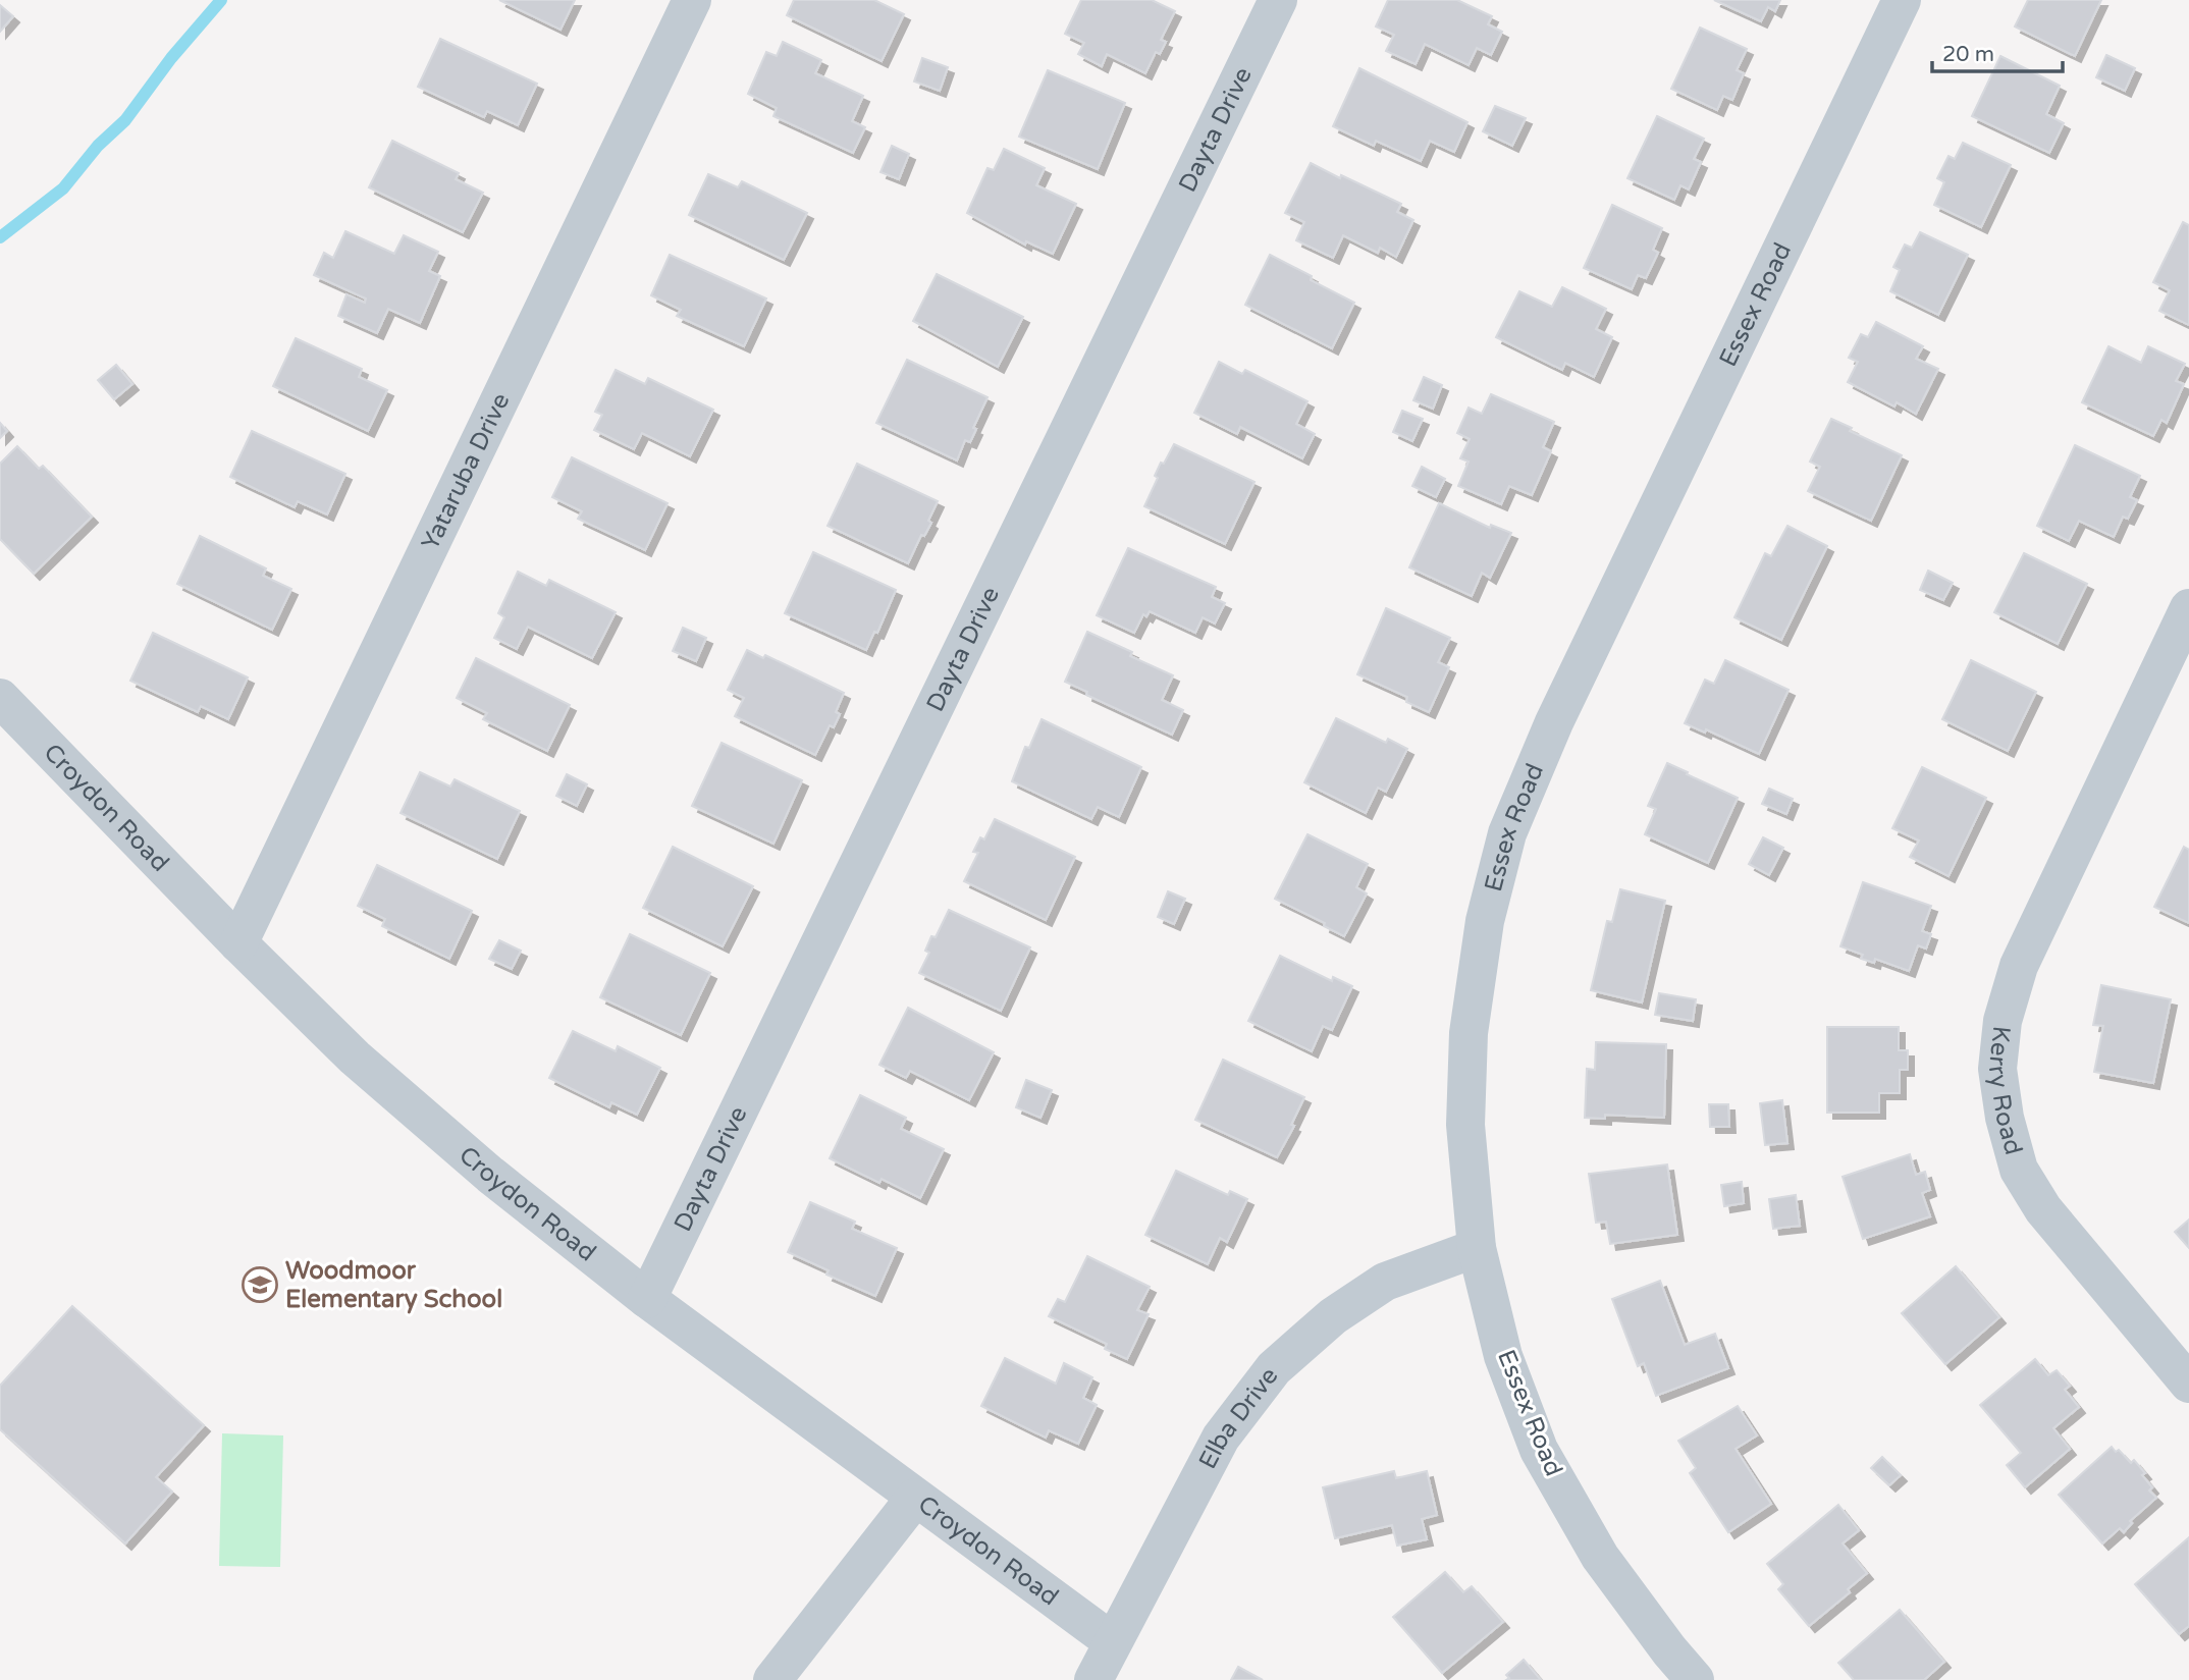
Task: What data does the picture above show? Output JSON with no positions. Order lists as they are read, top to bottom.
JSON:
{
  "streets": {
    "street": [
      "Dayta Drive",
      "Essex Road",
      "Yataruba Drive",
      "Croydon Road",
      "Kerry Road",
      "Elba Drive"
    ]
  },
  "crossings": [
    ["Dayta Drive", "Croydon Road"],
    ["Essex Road", "Elba Drive"],
    ["Yataruba Drive", "Croydon Road"],
    ["Croydon Road", "Elba Drive"]
  ],
  "places": {
    "school or university": ["Woodmoor Elementary School"]
  },
  "scale_bar": "20 m"
}
